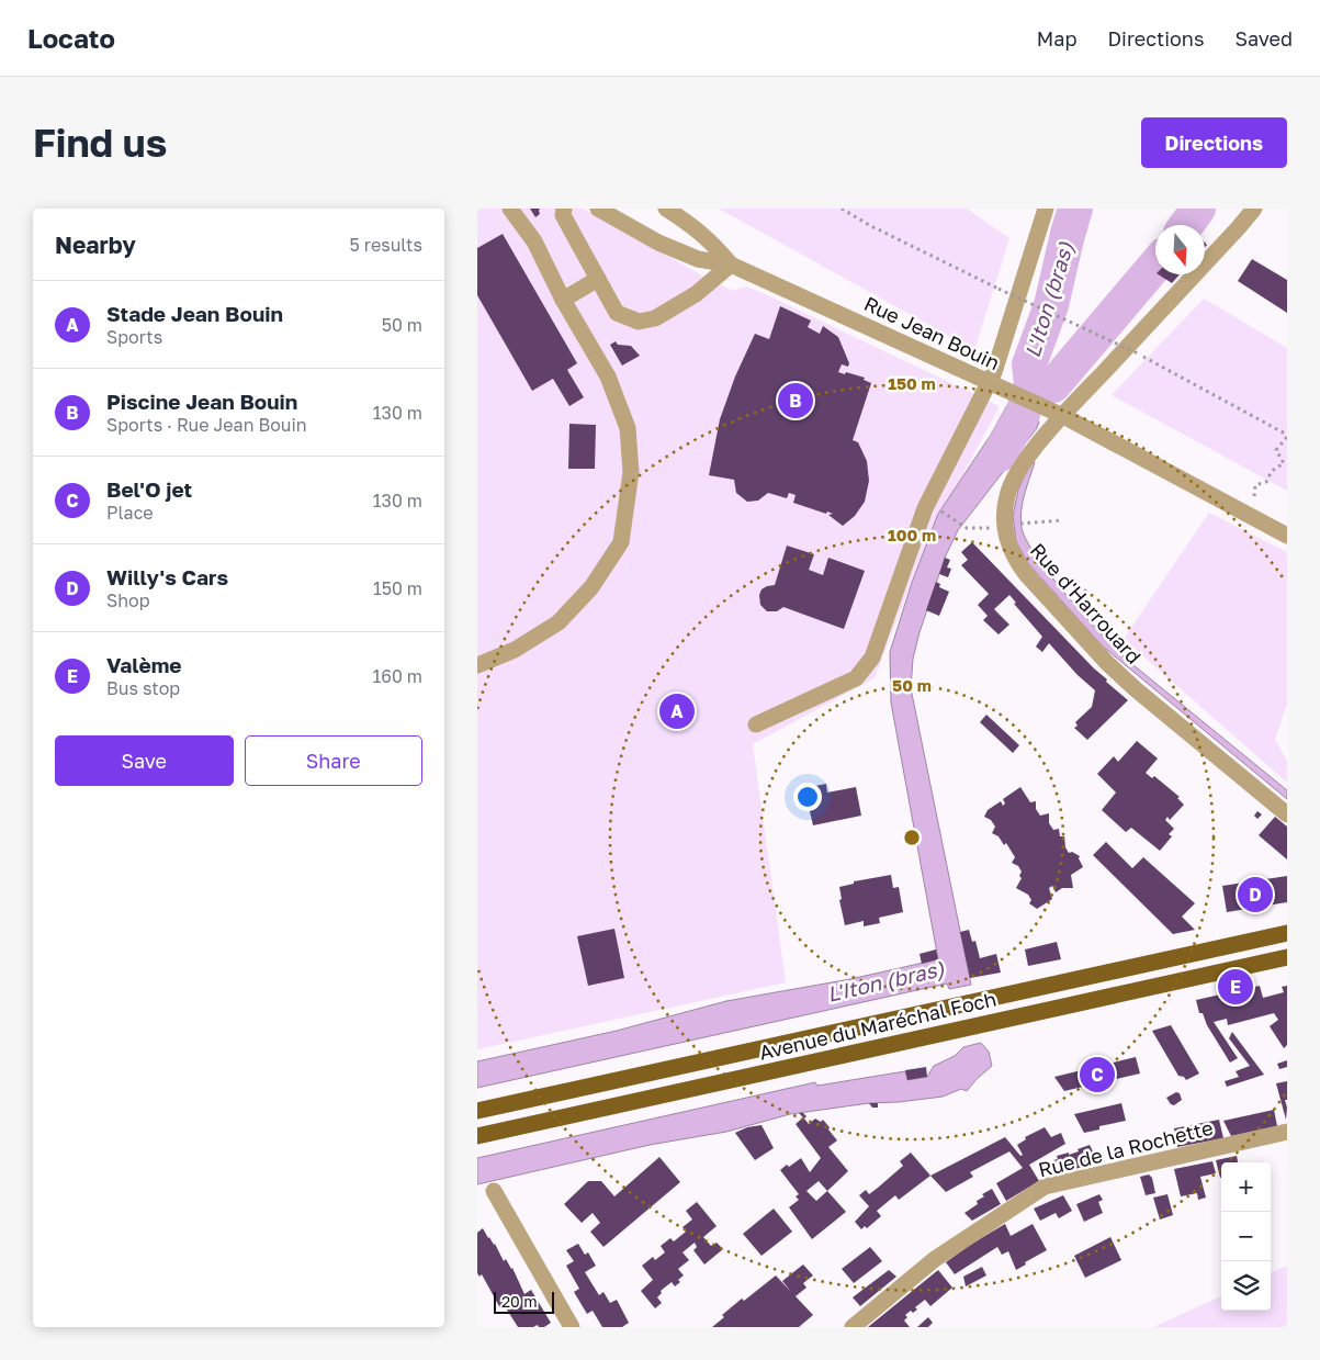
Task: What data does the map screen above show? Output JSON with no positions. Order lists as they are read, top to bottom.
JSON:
{
  "streets": {
    "main road": ["Avenue du Maréchal Foch"],
    "street": ["Rue Jean Bouin", "Rue d'Harrouard", "Rue de la Rochette"]
  },
  "crossings": [
    ["Rue Jean Bouin", "Rue d'Harrouard"]
  ],
  "water": ["L'Iton (bras)"],
  "scale_bar": "20 m",
  "north": "bottom",
  "page": {
    "header": "Locato",
    "nav": ["Map", "Directions", "Saved"],
    "buttons": [
      "Directions",
      ["Save", "Share"]
    ],
    "title": "Find us",
    "heading": ["Nearby", "5 results"],
    "list": [
      {
        "mark": "A",
        "name": "Stade Jean Bouin",
        "note": "Sports",
        "value": "50 m"
      },
      {
        "mark": "B",
        "name": "Piscine Jean Bouin",
        "note": "Sports · Rue Jean Bouin",
        "value": "130 m"
      },
      {
        "mark": "C",
        "name": "Bel'O jet",
        "note": "Place",
        "value": "130 m"
      },
      {
        "mark": "D",
        "name": "Willy's Cars",
        "note": "Shop",
        "value": "150 m"
      },
      {
        "mark": "E",
        "name": "Valème",
        "note": "Bus stop",
        "value": "160 m"
      }
    ],
    "pins": [
      "B",
      "A",
      "D",
      "E",
      "C"
    ],
    "map_buttons": ["+", "−"],
    "scale": "20 m"
  },
  "rings": ["150 m", "100 m", "50 m"]
}
